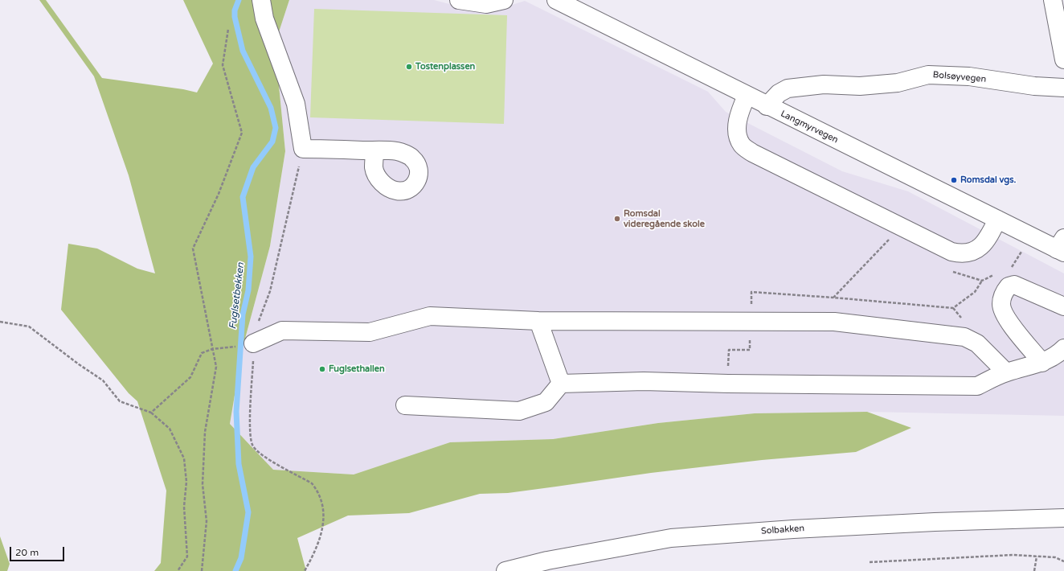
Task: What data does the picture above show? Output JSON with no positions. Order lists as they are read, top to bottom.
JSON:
{
  "streets": {
    "street": ["Bolsøyvegen", "Langmyrvegen", "Solbakken"]
  },
  "crossings": [
    ["Bolsøyvegen", "Langmyrvegen"]
  ],
  "water": ["Fuglsetbekken"],
  "places": [
    "Tostenplassen",
    "Romsdal vgs.",
    "Romsdal videregående skole",
    "Fuglsethallen"
  ],
  "scale_bar": "20 m"
}
